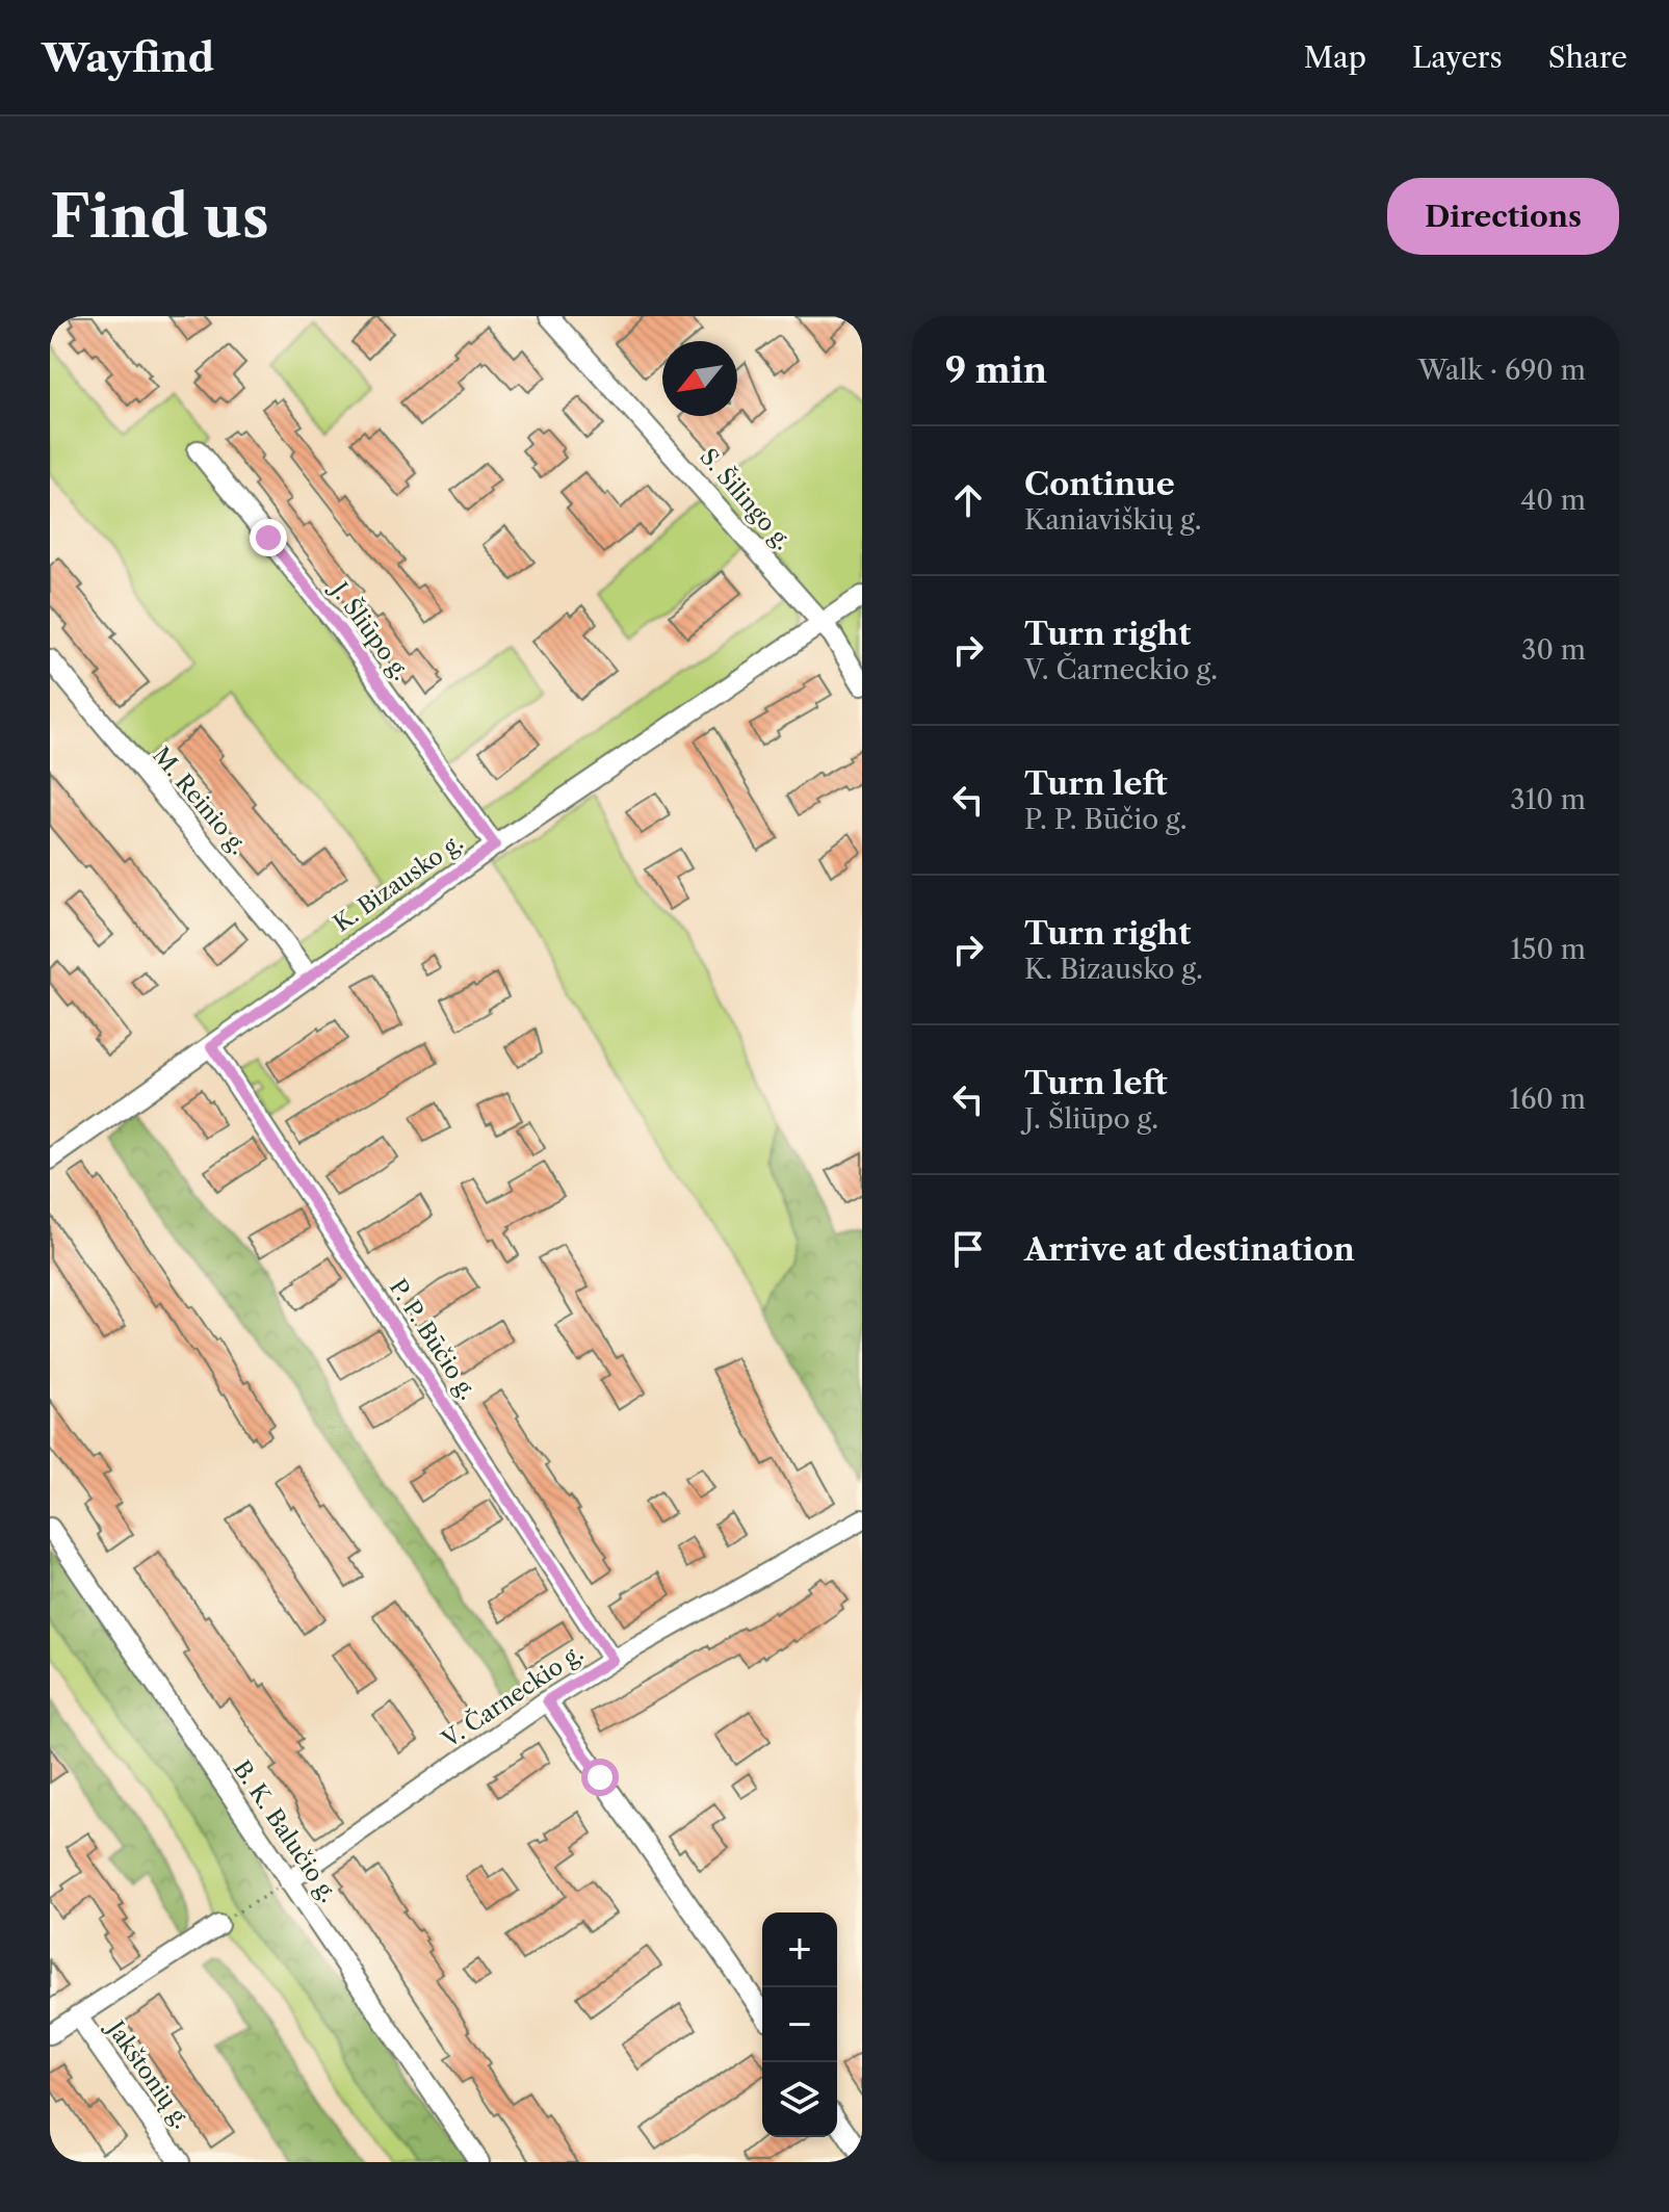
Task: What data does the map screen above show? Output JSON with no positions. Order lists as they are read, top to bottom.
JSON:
{
  "streets": {
    "street": [
      "S. Šilingo g.",
      "J. Šliūpo g.",
      "M. Reinio g.",
      "K. Bizausko g.",
      "P. P. Būčio g.",
      "V. Čarneckio g.",
      "B. K. Balučio g.",
      "Jakštonių g."
    ]
  },
  "crossings": [
    ["S. Šilingo g.", "K. Bizausko g."],
    ["J. Šliūpo g.", "K. Bizausko g."],
    ["M. Reinio g.", "K. Bizausko g."],
    ["K. Bizausko g.", "P. P. Būčio g."],
    ["P. P. Būčio g.", "V. Čarneckio g."],
    ["V. Čarneckio g.", "B. K. Balučio g."]
  ],
  "north": "bottom left",
  "page": {
    "header": "Wayfind",
    "nav": ["Map", "Layers", "Share"],
    "buttons": "Directions",
    "title": "Find us",
    "heading": ["9 min", "Walk · 690 m"],
    "list": [
      ["Continue", "Kaniaviškių g.", "40 m"],
      ["Turn right", "V. Čarneckio g.", "30 m"],
      ["Turn left", "P. P. Būčio g.", "310 m"],
      ["Turn right", "K. Bizausko g.", "150 m"],
      ["Turn left", "J. Šliūpo g.", "160 m"],
      "Arrive at destination"
    ],
    "map_buttons": ["+", "−"]
  }
}
